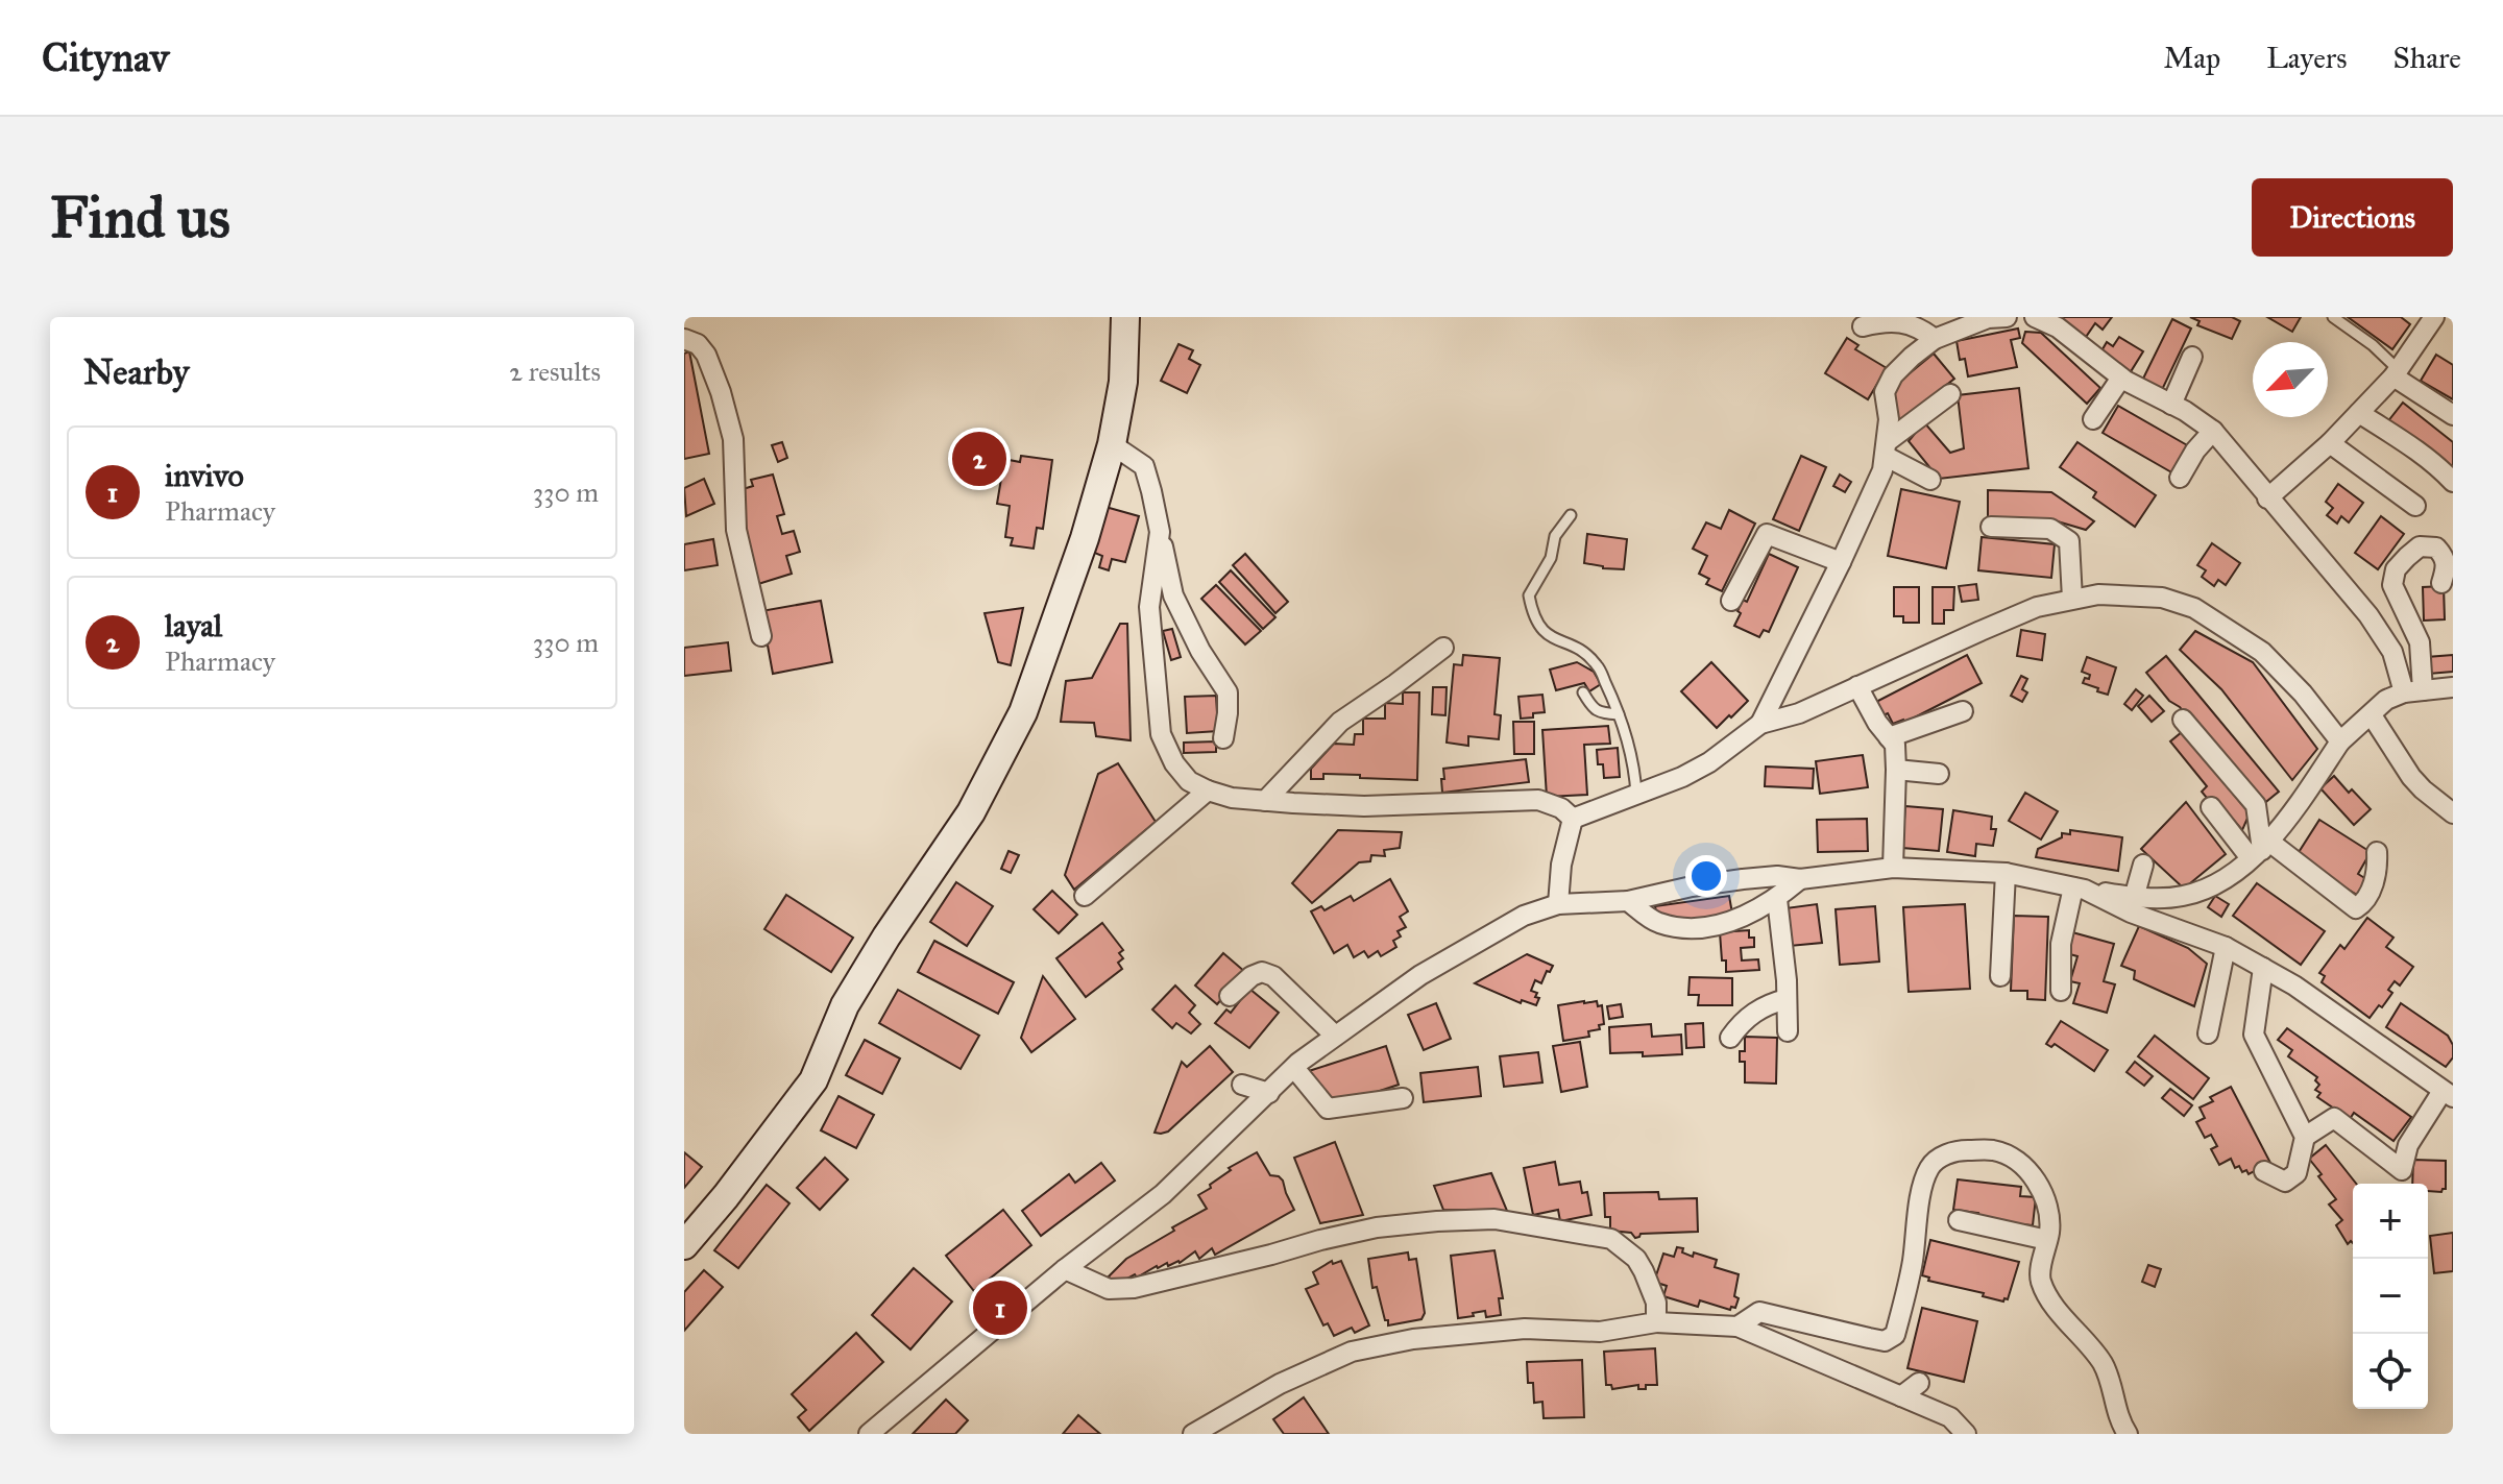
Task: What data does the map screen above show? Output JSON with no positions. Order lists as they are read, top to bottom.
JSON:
{
  "north": "bottom left",
  "page": {
    "header": "Citynav",
    "nav": ["Map", "Layers", "Share"],
    "buttons": "Directions",
    "title": "Find us",
    "heading": ["Nearby", "2 results"],
    "list": [
      {
        "mark": "1",
        "name": "invivo",
        "note": "Pharmacy",
        "value": "330 m"
      },
      {
        "mark": "2",
        "name": "layal",
        "note": "Pharmacy",
        "value": "330 m"
      }
    ],
    "pins": ["2", "1"],
    "map_buttons": ["+", "−"]
  }
}
